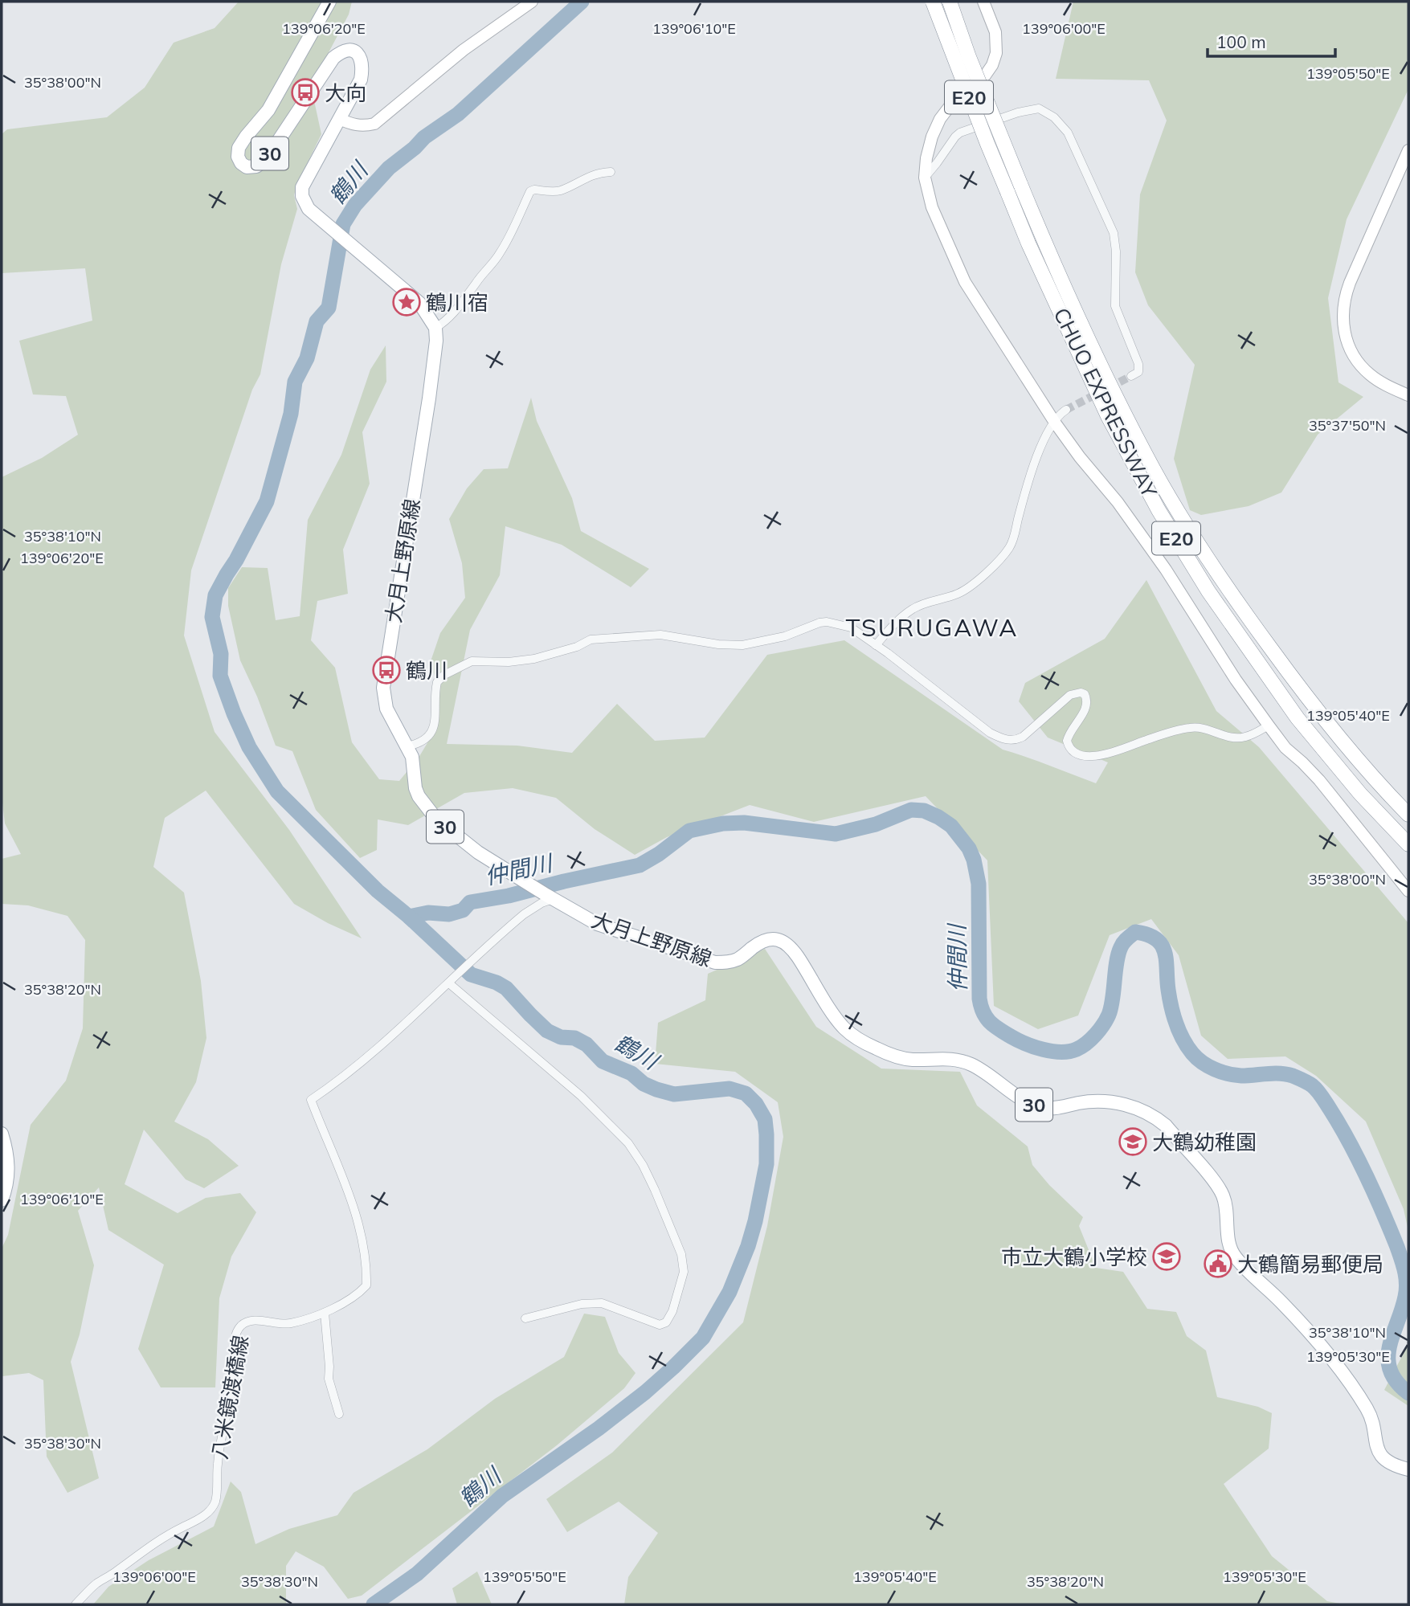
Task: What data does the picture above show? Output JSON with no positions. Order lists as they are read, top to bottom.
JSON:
{
  "streets": {
    "highway": ["E20", "CHUO EXPRESSWAY"],
    "main road": ["30", "大月上野原線"],
    "street": ["八米鏡渡橋線"]
  },
  "crossings": [
    ["30", "大月上野原線"]
  ],
  "districts": ["TSURUGAWA"],
  "water": ["鶴川", "仲間川"],
  "places": {
    "bus stop": ["大向", "鶴川"],
    "place": ["鶴川宿"],
    "school or university": ["大鶴幼稚園", "市立大鶴小学校"],
    "public building": ["大鶴簡易郵便局"]
  },
  "scale_bar": "100 m",
  "coordinates": [
    "139°06'20\"E",
    "139°06'10\"E",
    "139°06'00\"E",
    "139°05'50\"E",
    "35°38'00\"N",
    "35°37'50\"N",
    "35°38'10\"N",
    "139°05'40\"E",
    "35°38'20\"N",
    "139°05'30\"E",
    "35°38'30\"N"
  ]
}
